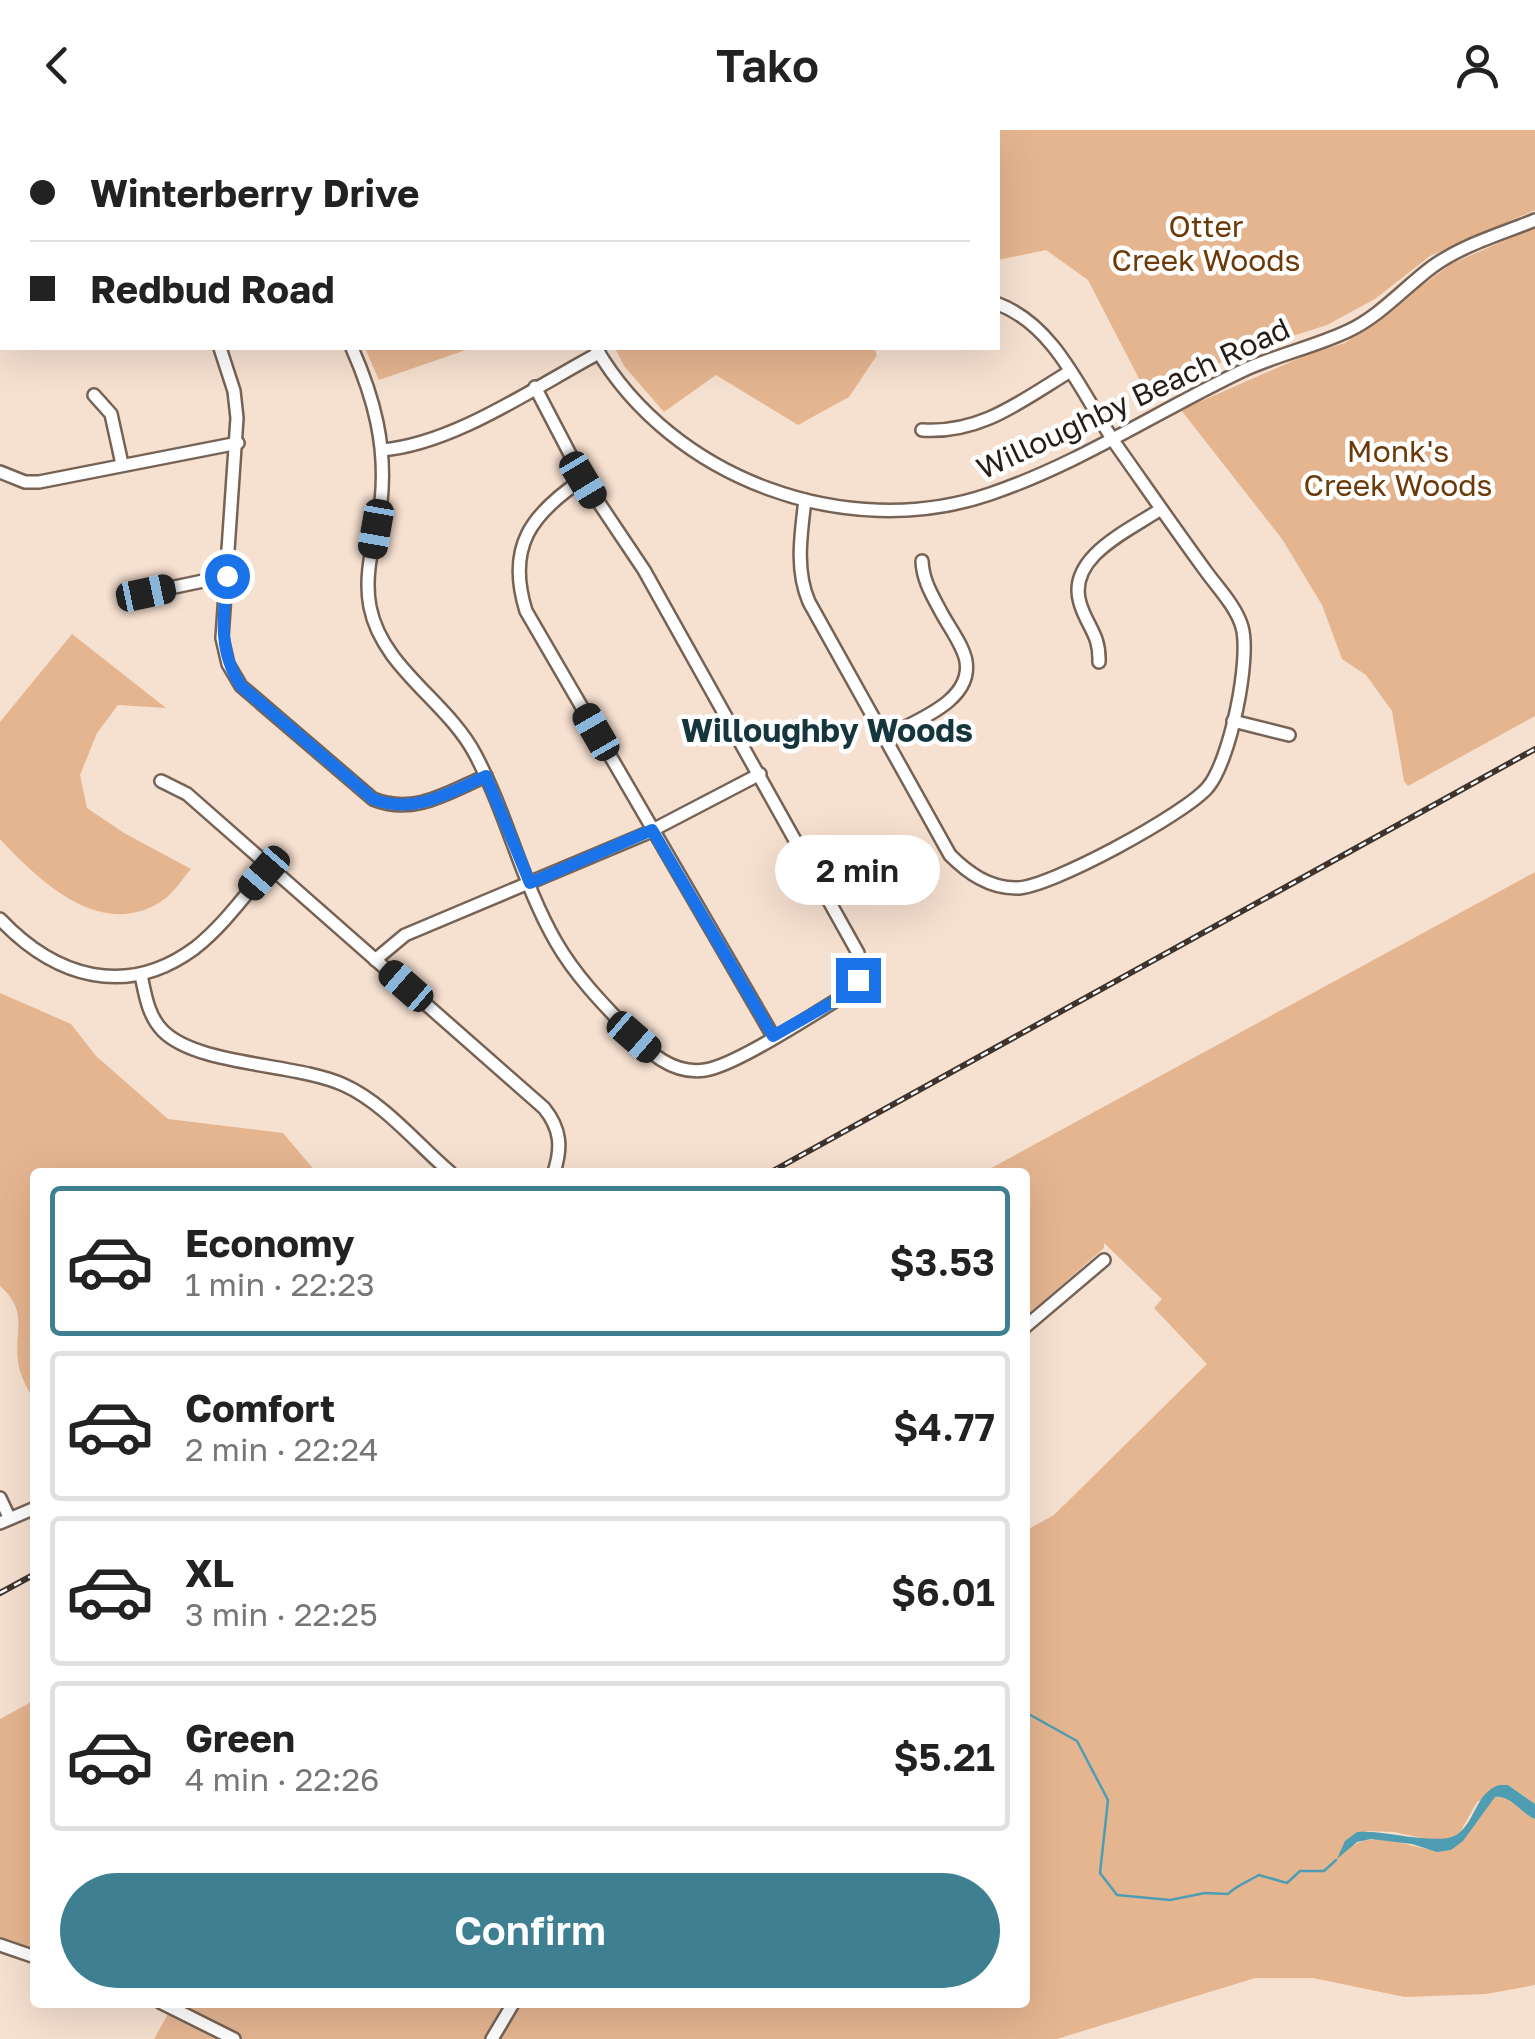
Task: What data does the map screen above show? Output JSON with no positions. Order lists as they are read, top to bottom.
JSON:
{
  "streets": {
    "street": ["Willoughby Beach Road"]
  },
  "districts": ["Willoughby Woods"],
  "parks": ["Otter Creek Woods", "Monk's Creek Woods"],
  "page": {
    "header": "Tako",
    "banner": ["Winterberry Drive", "Redbud Road"],
    "bubble": "2 min",
    "list": [
      {
        "name": "Economy",
        "note": "1 min · 22:23",
        "value": "$3.53"
      },
      {
        "name": "Comfort",
        "note": "2 min · 22:24",
        "value": "$4.77"
      },
      {
        "name": "XL",
        "note": "3 min · 22:25",
        "value": "$6.01"
      },
      {
        "name": "Green",
        "note": "4 min · 22:26",
        "value": "$5.21"
      }
    ],
    "buttons": "Confirm"
  }
}
